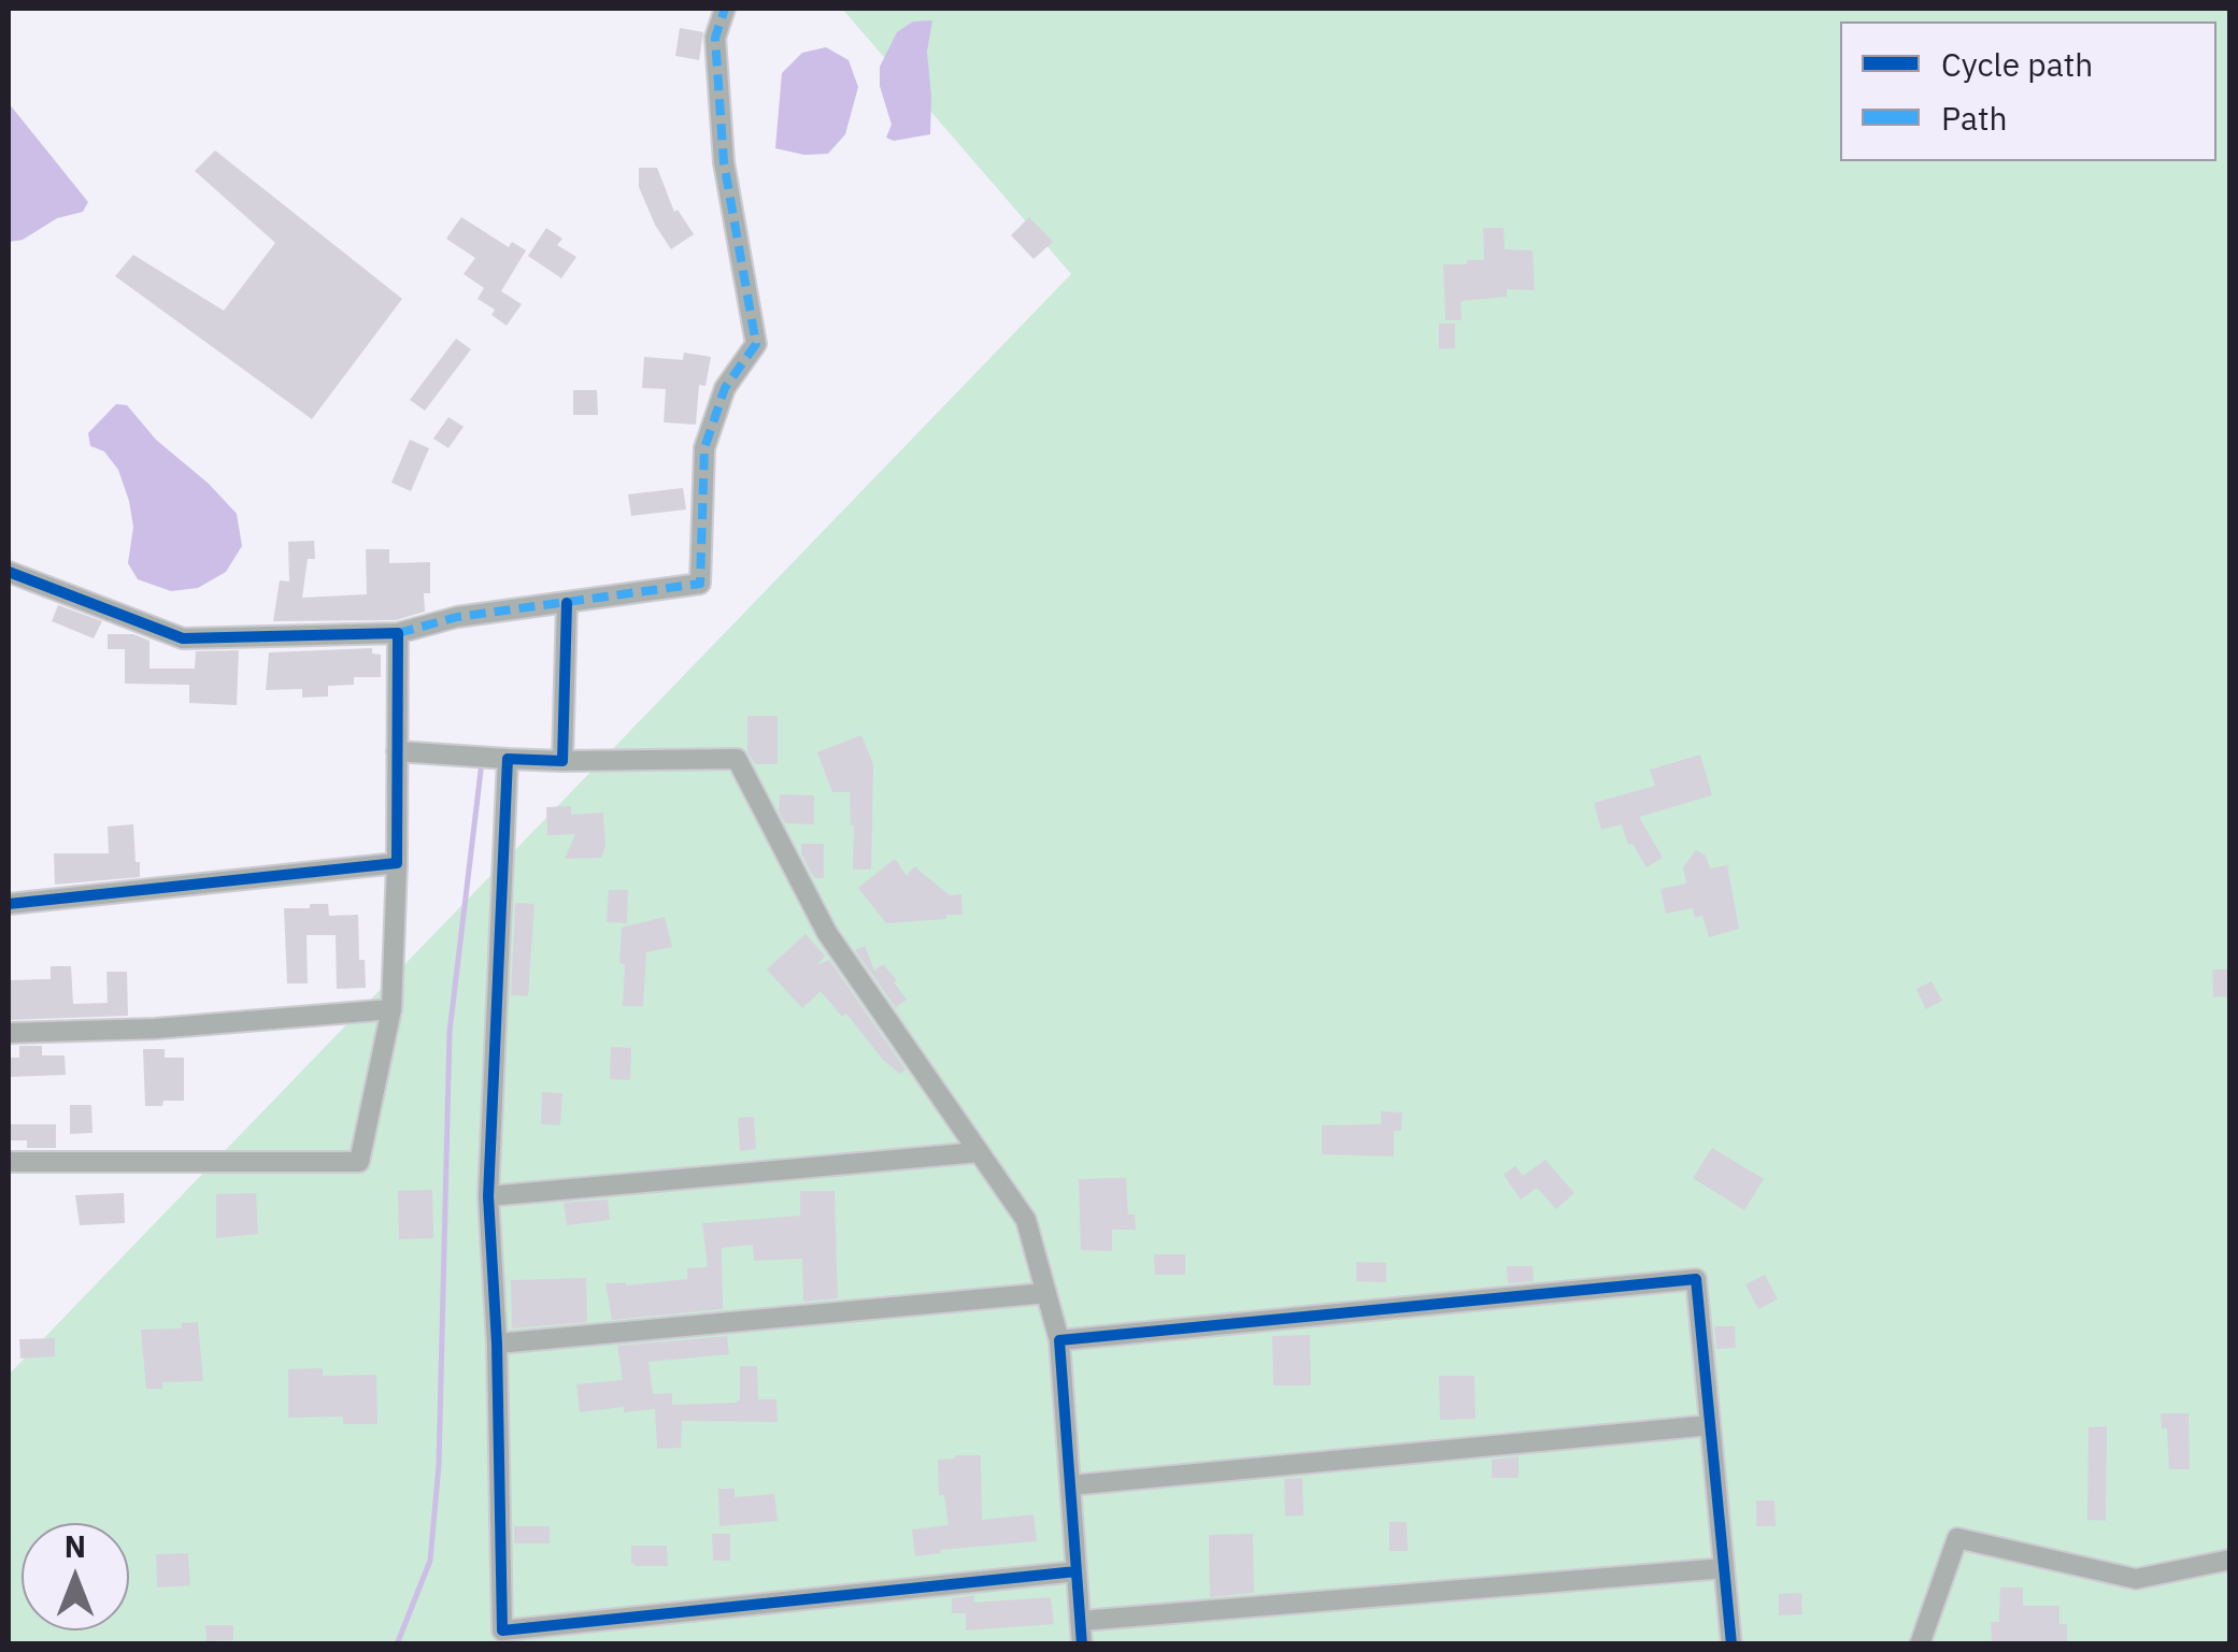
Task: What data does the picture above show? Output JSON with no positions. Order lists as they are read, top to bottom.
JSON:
{
  "legend": ["Cycle path", "Path"],
  "north": "top"
}
